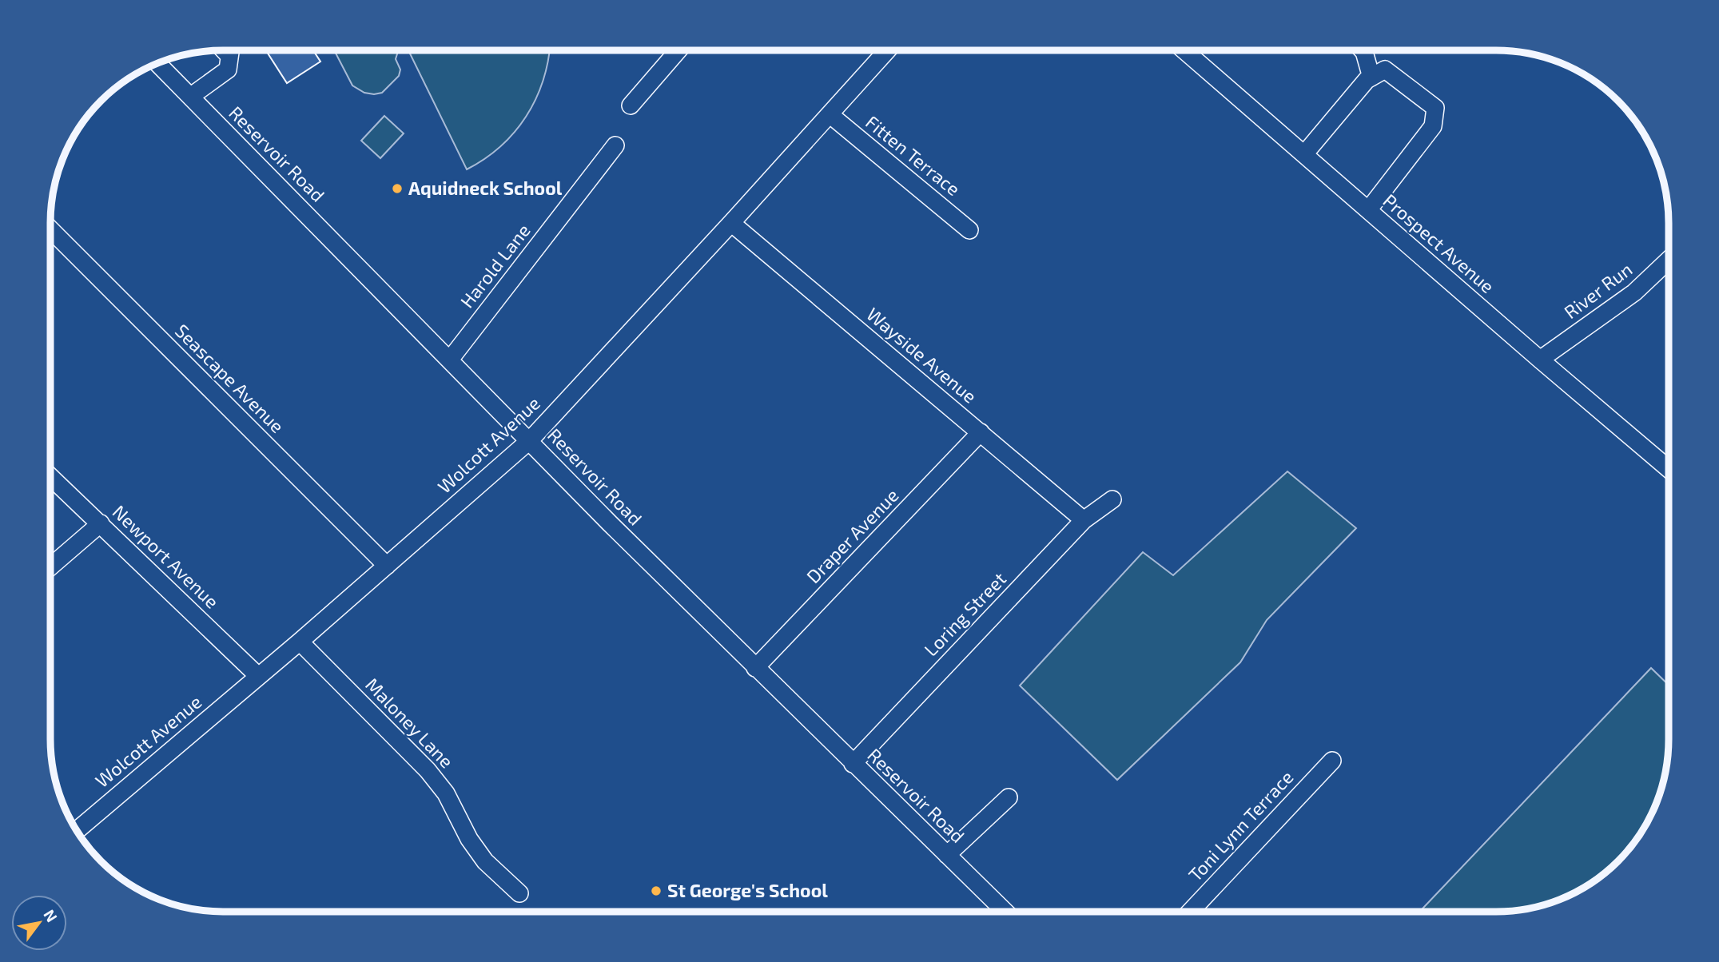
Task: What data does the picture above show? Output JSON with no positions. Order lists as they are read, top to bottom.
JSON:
{
  "streets": {
    "street": [
      "Reservoir Road",
      "Fitten Terrace",
      "Prospect Avenue",
      "Harold Lane",
      "River Run",
      "Wayside Avenue",
      "Seascape Avenue",
      "Wolcott Avenue",
      "Draper Avenue",
      "Newport Avenue",
      "Loring Street",
      "Maloney Lane",
      "Toni Lynn Terrace"
    ]
  },
  "crossings": [
    ["Reservoir Road", "Harold Lane"],
    ["Reservoir Road", "Wolcott Avenue"],
    ["Reservoir Road", "Draper Avenue"],
    ["Reservoir Road", "Loring Street"],
    ["Fitten Terrace", "Wolcott Avenue"],
    ["Prospect Avenue", "River Run"],
    ["Wayside Avenue", "Wolcott Avenue"],
    ["Wayside Avenue", "Draper Avenue"],
    ["Wayside Avenue", "Loring Street"],
    ["Seascape Avenue", "Wolcott Avenue"],
    ["Wolcott Avenue", "Newport Avenue"],
    ["Wolcott Avenue", "Maloney Lane"]
  ],
  "places": ["Aquidneck School", "St George's School"],
  "north": "top right"
}
